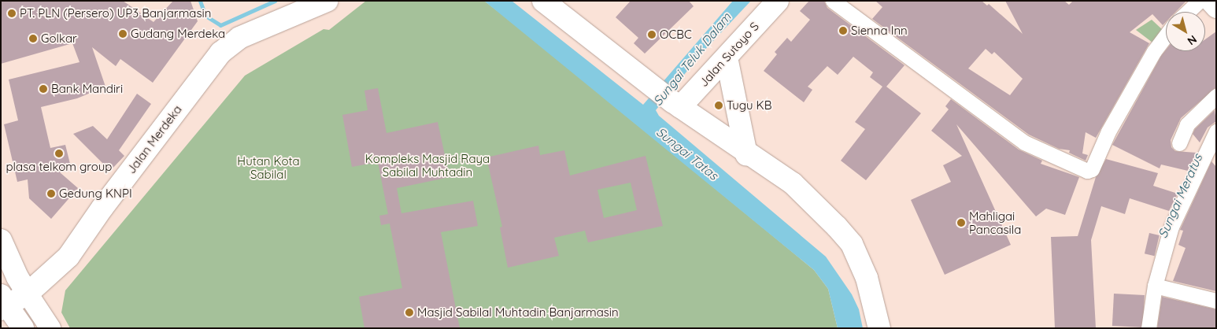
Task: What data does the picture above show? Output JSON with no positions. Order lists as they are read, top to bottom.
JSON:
{
  "streets": {
    "main road": ["Jalan Sutoyo S", "Jalan Merdeka"]
  },
  "water": ["Sungai Teluk Dalam", "Sungai Tatas", "Sungai Meratus"],
  "parks": ["Kompleks Masjid Raya Sabilal Muhtadin", "Hutan Kota Sabilal"],
  "places": [
    "PT. PLN (Persero) UP3 Banjarmasin",
    "Sienna Inn",
    "Gudang Merdeka",
    "OCBC",
    "Golkar",
    "Bank Mandiri",
    "Tugu KB",
    "plasa telkom group",
    "Gedung KNPI",
    "Mahligai Pancasila",
    "Masjid Sabilal Muhtadin Banjarmasin"
  ],
  "north": "bottom right"
}
